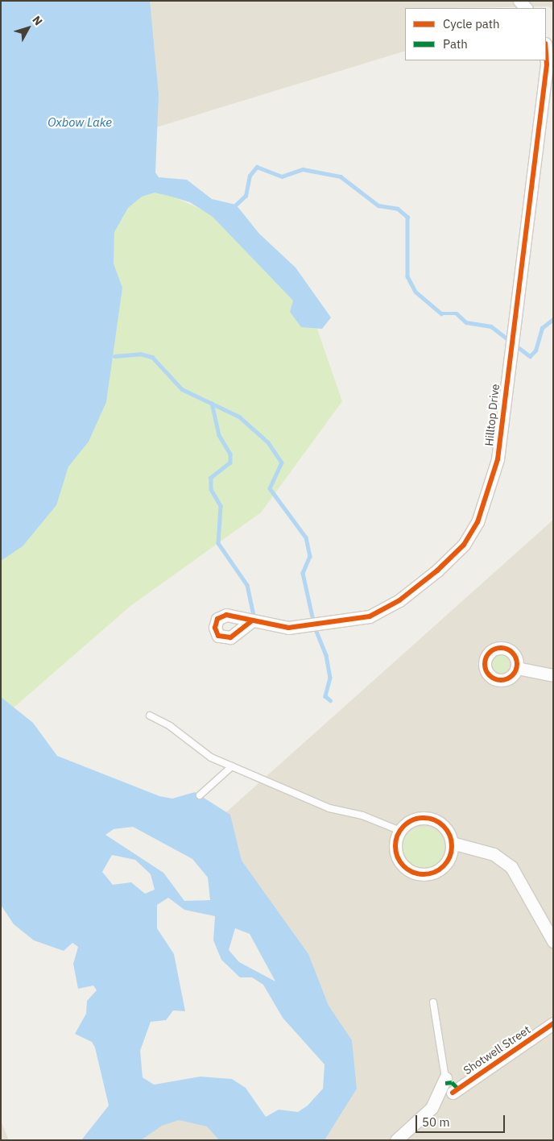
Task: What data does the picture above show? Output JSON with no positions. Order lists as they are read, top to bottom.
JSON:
{
  "streets": {
    "street": ["Hilltop Drive", "Shotwell Street"]
  },
  "water": ["Oxbow Lake"],
  "legend": ["Cycle path", "Path"],
  "scale_bar": "50 m",
  "north": "top right"
}
